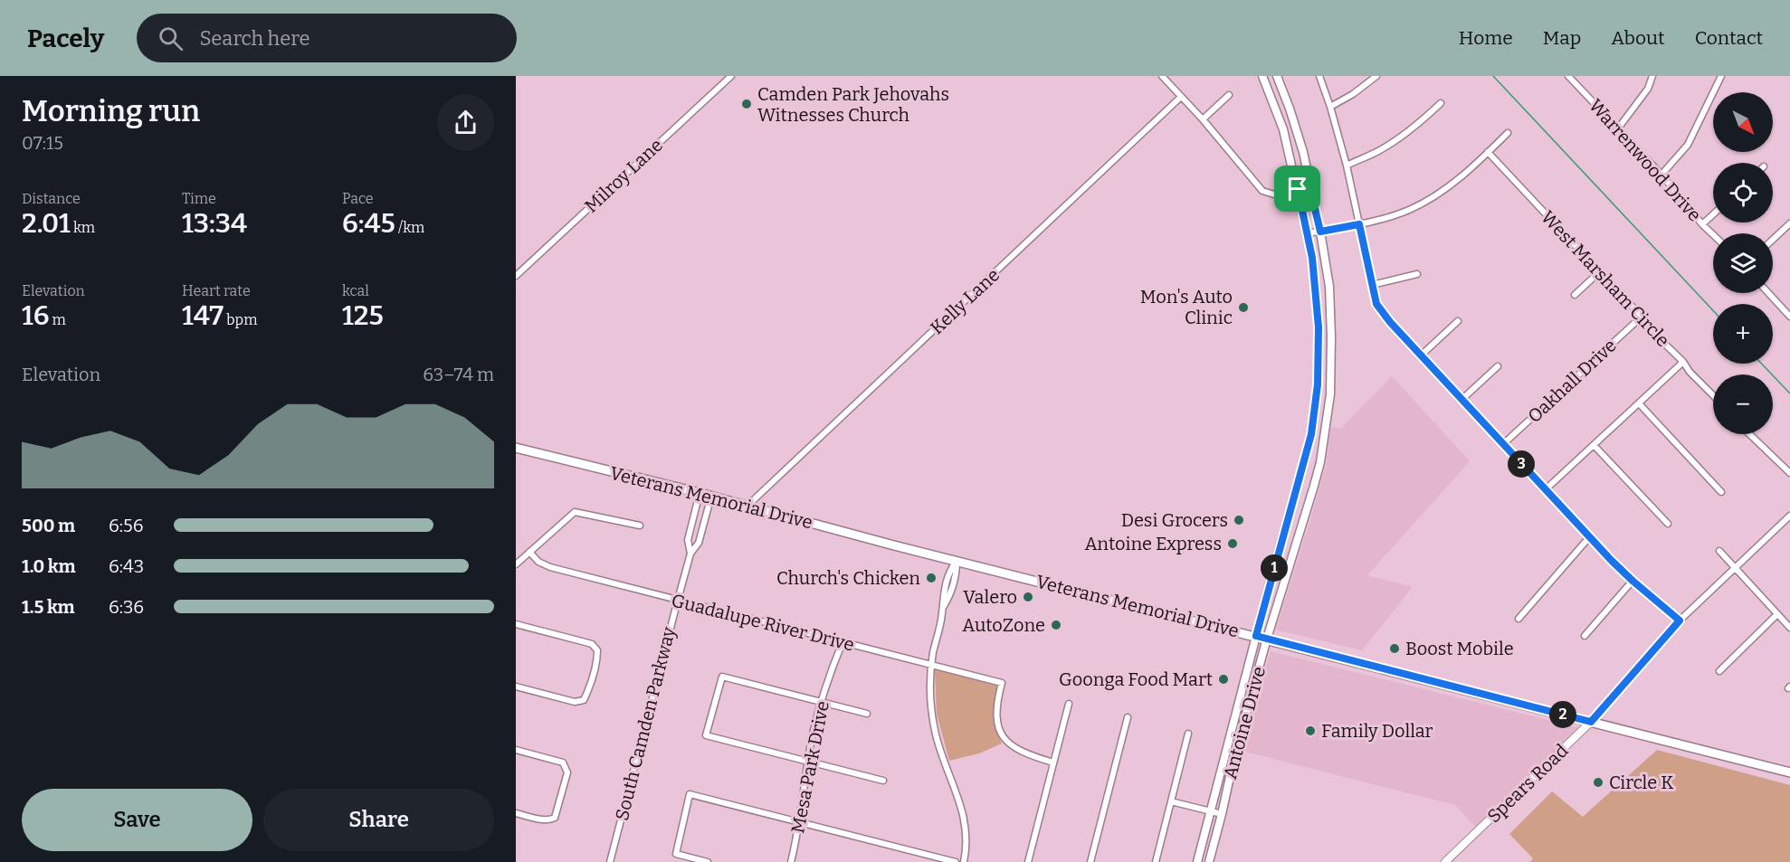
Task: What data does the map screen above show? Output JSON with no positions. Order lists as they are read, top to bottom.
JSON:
{
  "streets": {
    "main road": ["Veterans Memorial Drive", "Antoine Drive"],
    "street": [
      "Warrenwood Drive",
      "Milroy Lane",
      "West Marsham Circle",
      "Kelly Lane",
      "Oakhall Drive",
      "Guadalupe River Drive",
      "South Camden Parkway",
      "Mesa Park Drive",
      "Spears Road"
    ]
  },
  "crossings": [
    ["West Marsham Circle", "Oakhall Drive"],
    ["Kelly Lane", "Veterans Memorial Drive"],
    ["Veterans Memorial Drive", "Antoine Drive"],
    ["Veterans Memorial Drive", "South Camden Parkway"],
    ["Veterans Memorial Drive", "Spears Road"],
    ["Guadalupe River Drive", "South Camden Parkway"],
    ["Guadalupe River Drive", "Mesa Park Drive"]
  ],
  "places": [
    "Camden Park Jehovahs Witnesses Church",
    "Mon's Auto Clinic",
    "Desi Grocers",
    "Antoine Express",
    "Church's Chicken",
    "Valero",
    "AutoZone",
    "Boost Mobile",
    "Goonga Food Mart",
    "Family Dollar",
    "Circle K"
  ],
  "north": "bottom right",
  "page": {
    "header": "Pacely",
    "search": "Search here",
    "nav": [
      "Home",
      "Map",
      "About",
      "Contact"
    ],
    "heading": ["Morning run", "07:15"],
    "map_buttons": ["+", "−"],
    "stats": [
      ["Distance", "2.01 km"],
      ["Time", "13:34"],
      ["Pace", "6:45 /km"],
      ["Elevation", "16 m"],
      ["Heart rate", "147 bpm"],
      ["kcal", "125"]
    ],
    "chart": ["Elevation", "63–74 m"],
    "pins": ["3", "1", "2"],
    "list": [
      {
        "name": "500 m",
        "note": "6:56"
      },
      {
        "name": "1.0 km",
        "note": "6:43"
      },
      {
        "name": "1.5 km",
        "note": "6:36"
      }
    ],
    "buttons": ["Save", "Share"]
  }
}
